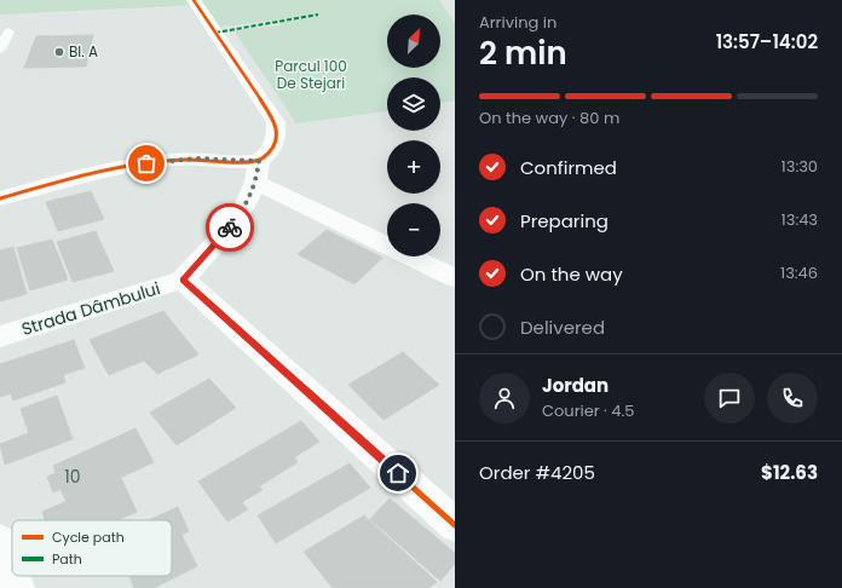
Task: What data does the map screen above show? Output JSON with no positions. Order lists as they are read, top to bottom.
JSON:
{
  "streets": {
    "street": ["Strada Dâmbului"]
  },
  "parks": ["Parcul 100 De Stejari"],
  "places": ["Bl. A"],
  "house_numbers": ["10"],
  "legend": ["Cycle path", "Path"],
  "north": "top right",
  "page": {
    "heading": ["2 min", "Arriving in", "13:57–14:02"],
    "panel": [
      "Jordan",
      "Courier · 4.5",
      "Order #4205",
      "$12.63"
    ],
    "map_buttons": ["+", "−"],
    "bar": "On the way · 80 m",
    "list": [
      ["Confirmed", "13:30"],
      ["Preparing", "13:43"],
      ["On the way", "13:46"],
      "Delivered"
    ]
  }
}
